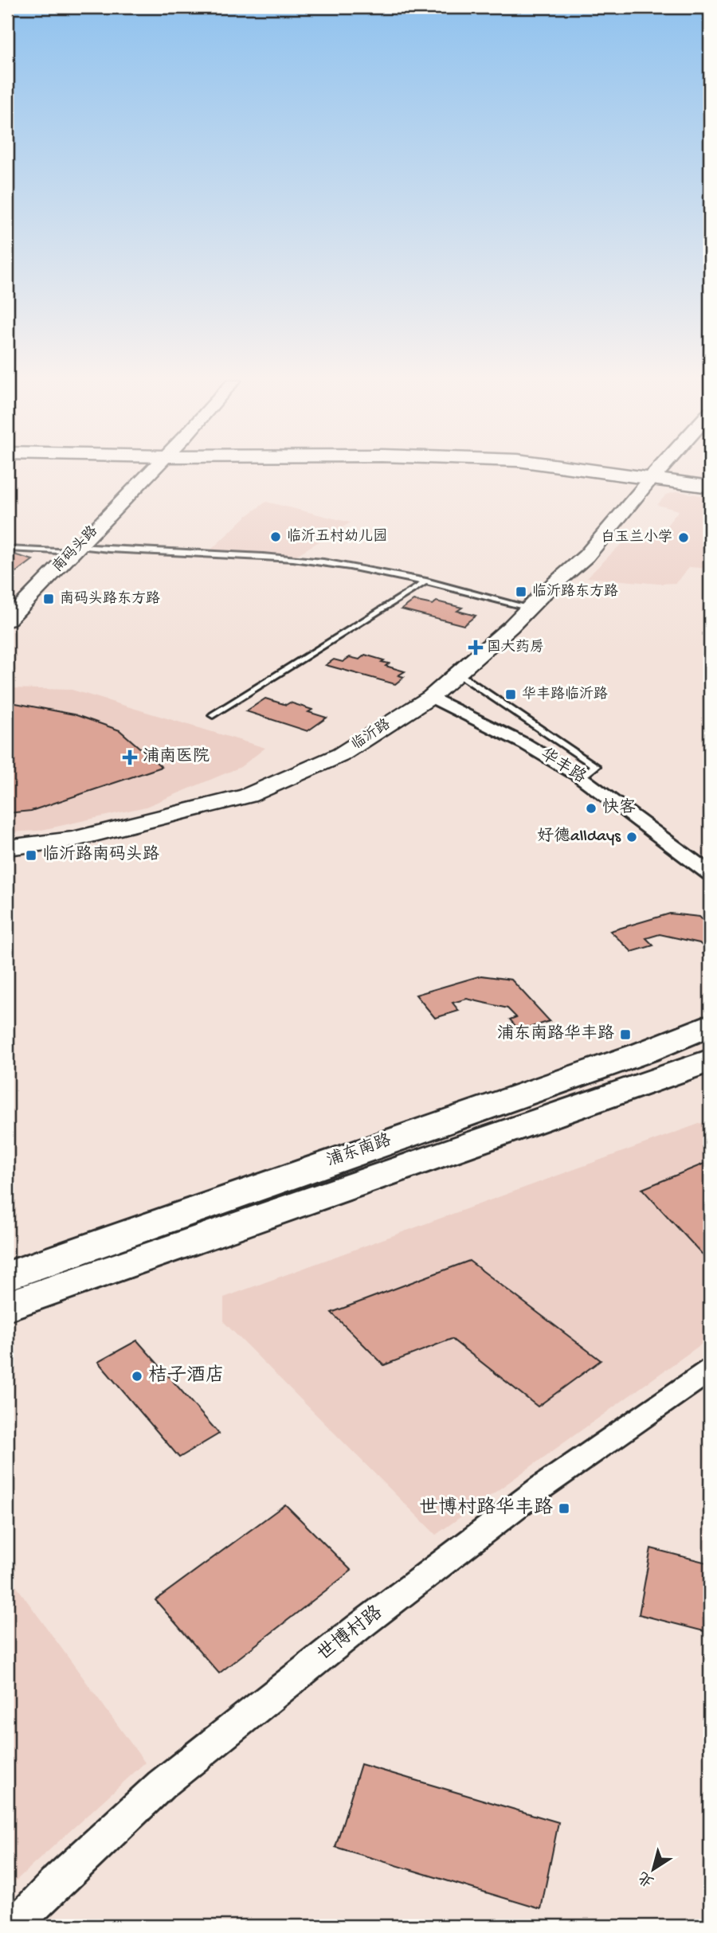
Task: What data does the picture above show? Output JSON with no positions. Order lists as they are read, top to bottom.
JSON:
{
  "streets": {
    "main road": ["浦东南路"],
    "street": [
      "南码头路",
      "临沂路",
      "华丰路",
      "世博村路"
    ]
  },
  "crossings": [
    ["临沂路", "华丰路"]
  ],
  "places": {
    "other": [
      "临沂五村幼儿园",
      "白玉兰小学",
      "快客",
      "好德alldays",
      "桔子酒店"
    ],
    "transit": [
      "临沂路东方路",
      "南码头路东方路",
      "华丰路临沂路",
      "临沂路南码头路",
      "浦东南路华丰路",
      "世博村路华丰路"
    ],
    "health": ["国大药房", "浦南医院"]
  },
  "north": "bottom left"
}
